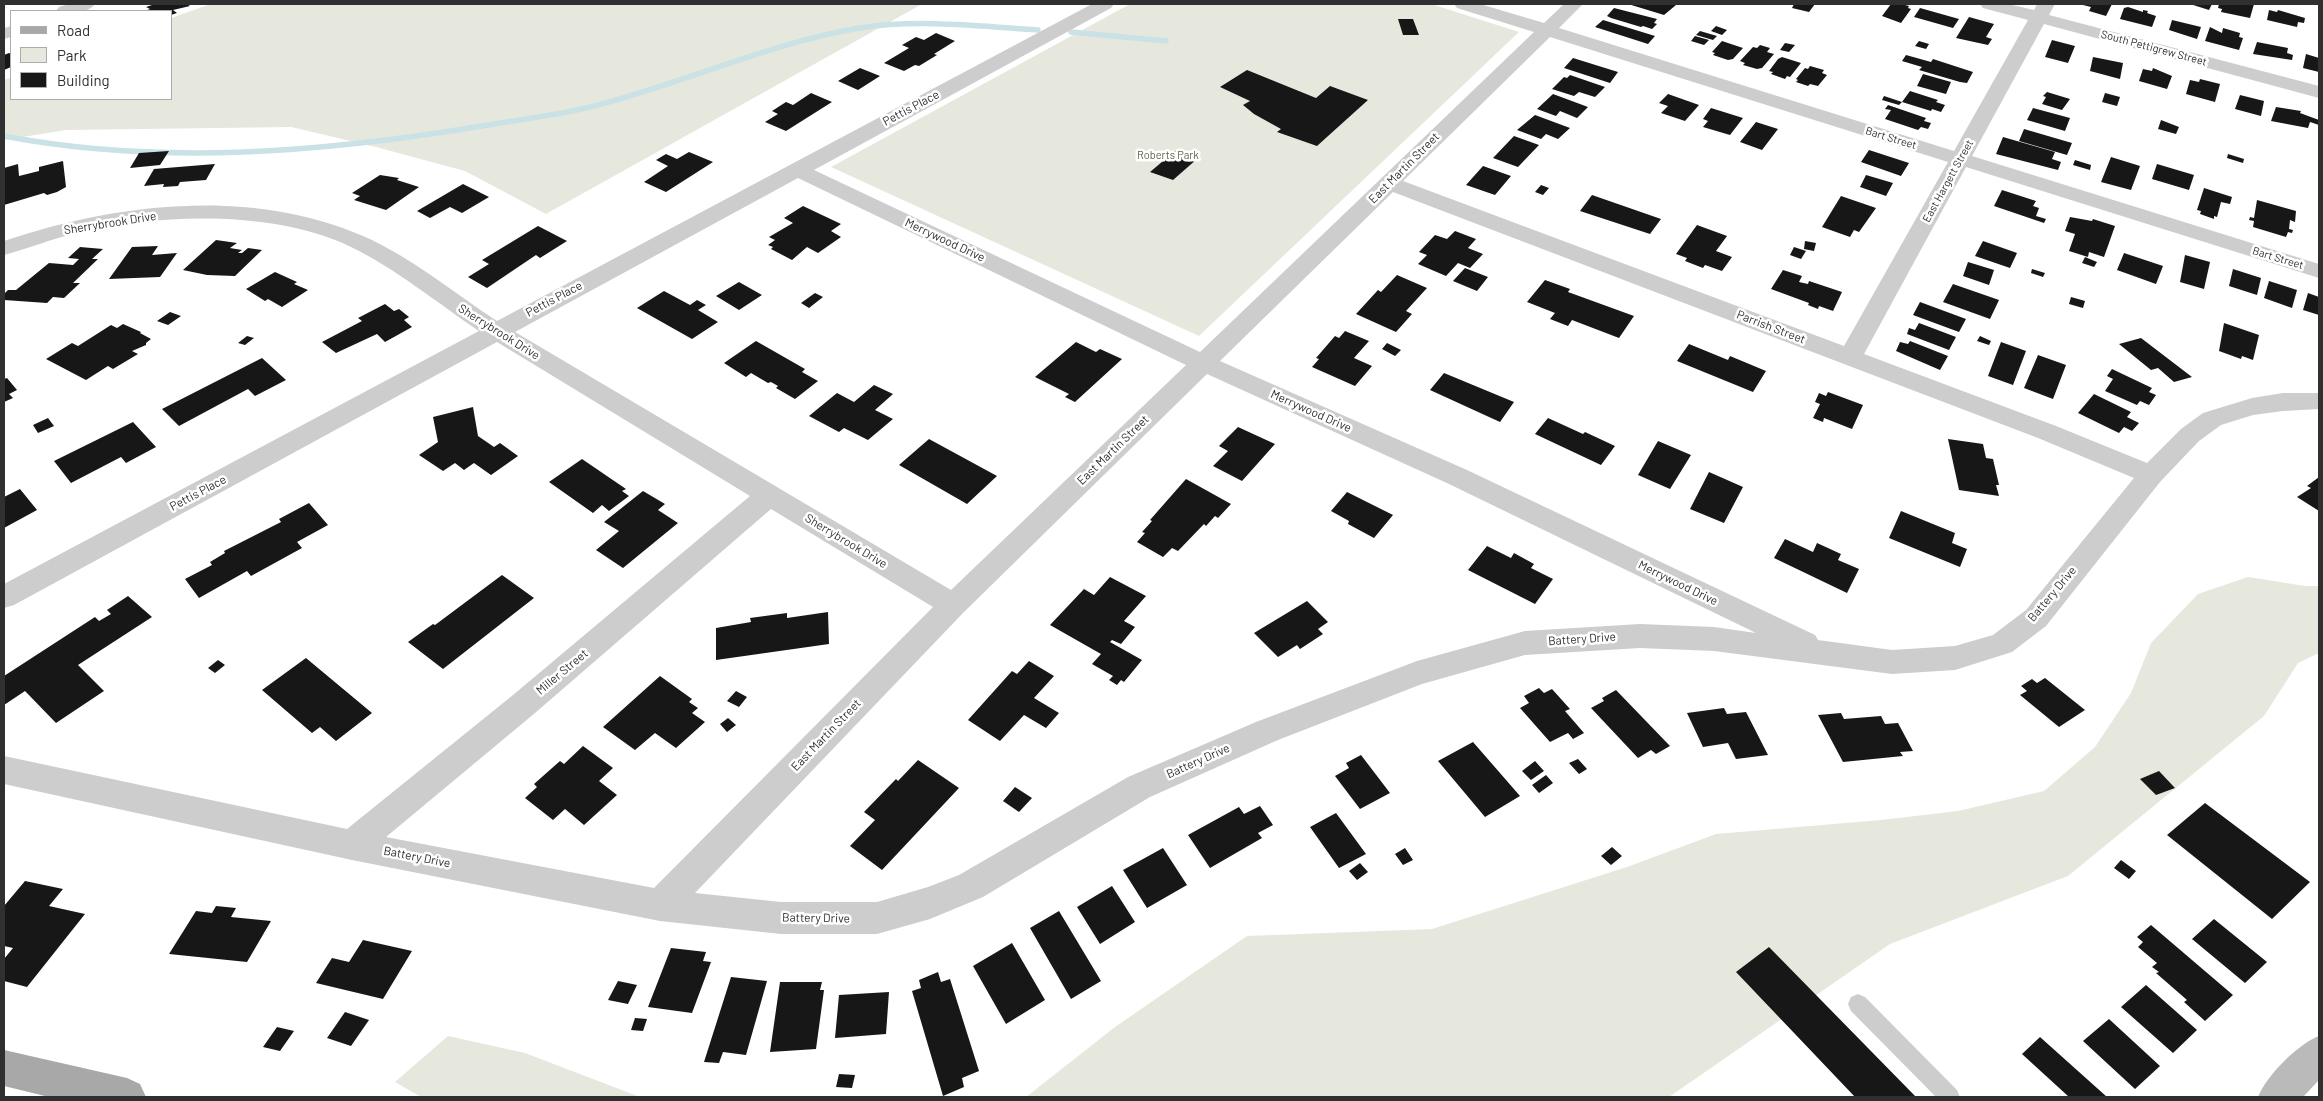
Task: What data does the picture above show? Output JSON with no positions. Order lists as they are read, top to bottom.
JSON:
{
  "streets": {
    "street": [
      "South Pettigrew Street",
      "Pettis Place",
      "Bart Street",
      "East Martin Street",
      "East Hargett Street",
      "Sherrybrook Drive",
      "Merrywood Drive",
      "Parrish Street",
      "Battery Drive",
      "Miller Street"
    ]
  },
  "crossings": [
    ["South Pettigrew Street", "East Hargett Street"],
    ["Pettis Place", "Sherrybrook Drive"],
    ["Pettis Place", "Merrywood Drive"],
    ["Bart Street", "East Martin Street"],
    ["Bart Street", "East Hargett Street"],
    ["East Martin Street", "Sherrybrook Drive"],
    ["East Martin Street", "Merrywood Drive"],
    ["East Martin Street", "Parrish Street"],
    ["East Martin Street", "Battery Drive"],
    ["East Hargett Street", "Parrish Street"],
    ["Sherrybrook Drive", "Miller Street"],
    ["Merrywood Drive", "Battery Drive"],
    ["Parrish Street", "Battery Drive"],
    ["Battery Drive", "Miller Street"]
  ],
  "parks": ["Roberts Park"],
  "legend": ["Road", "Park", "Building"]
}
